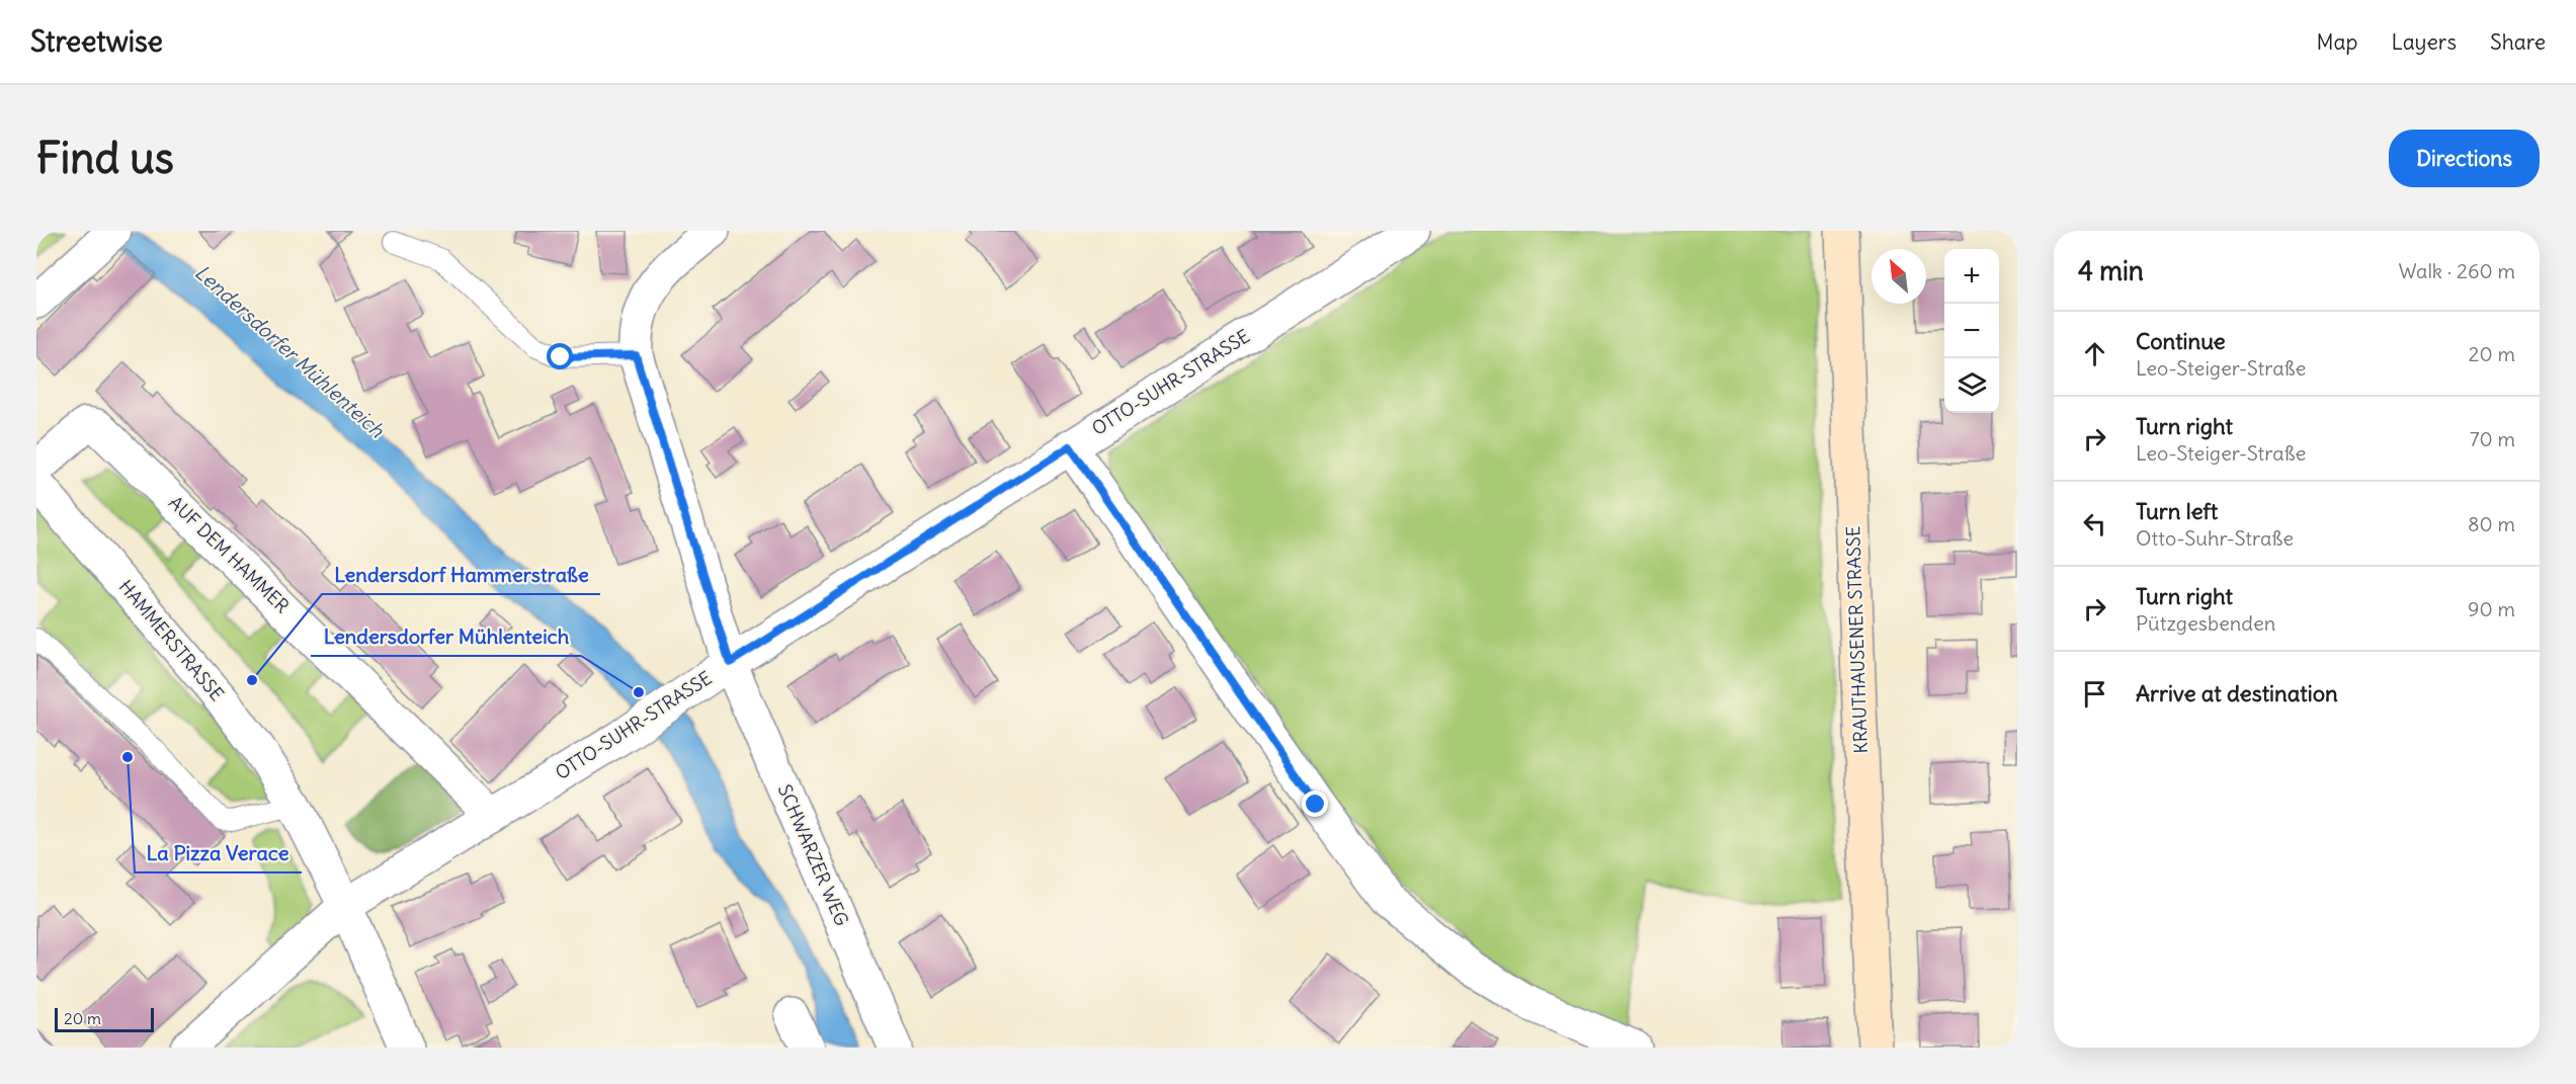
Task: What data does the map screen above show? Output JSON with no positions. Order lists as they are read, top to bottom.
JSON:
{
  "streets": {
    "street": [
      "OTTO-SUHR-STRASSE",
      "AUF DEM HAMMER",
      "KRAUTHAUSENER STRASSE",
      "HAMMERSTRASSE",
      "SCHWARZER WEG"
    ]
  },
  "crossings": [
    ["OTTO-SUHR-STRASSE", "AUF DEM HAMMER"],
    ["OTTO-SUHR-STRASSE", "HAMMERSTRASSE"],
    ["OTTO-SUHR-STRASSE", "SCHWARZER WEG"]
  ],
  "water": ["Lendersdorfer Mühlenteich"],
  "places": ["Lendersdorf Hammerstraße", "Lendersdorfer Mühlenteich", "La Pizza Verace"],
  "scale_bar": "20 m",
  "north": "top left",
  "page": {
    "header": "Streetwise",
    "nav": ["Map", "Layers", "Share"],
    "buttons": "Directions",
    "title": "Find us",
    "heading": ["4 min", "Walk · 260 m"],
    "map_buttons": ["+", "−"],
    "list": [
      ["Continue", "Leo-Steiger-Straße", "20 m"],
      ["Turn right", "Leo-Steiger-Straße", "70 m"],
      ["Turn left", "Otto-Suhr-Straße", "80 m"],
      ["Turn right", "Pützgesbenden", "90 m"],
      "Arrive at destination"
    ],
    "scale": "20 m"
  }
}
